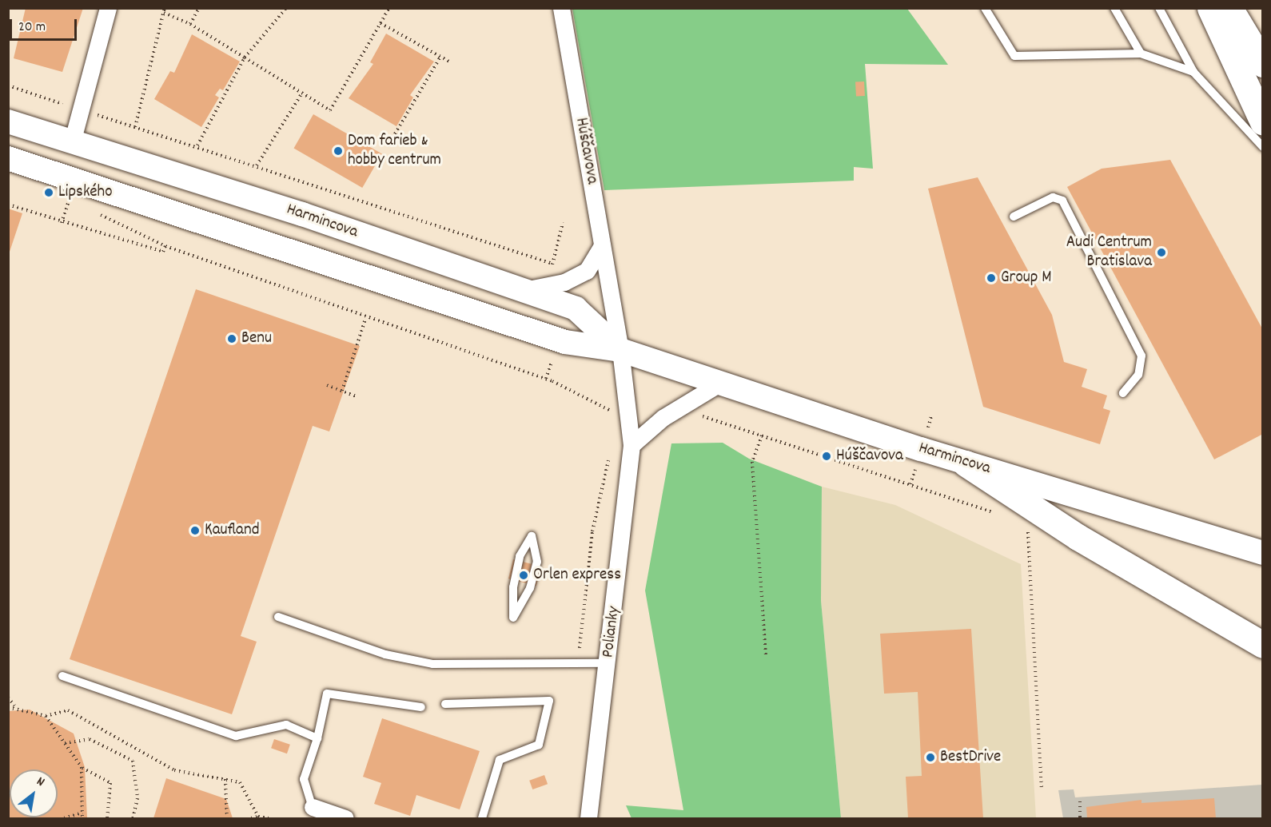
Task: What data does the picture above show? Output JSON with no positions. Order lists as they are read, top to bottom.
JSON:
{
  "streets": {
    "street": ["Húščavova", "Harmincova", "Polianky"]
  },
  "crossings": [
    ["Húščavova", "Harmincova"],
    ["Húščavova", "Polianky"],
    ["Harmincova", "Polianky"]
  ],
  "places": [
    "Dom farieb & hobby centrum",
    "Lipského",
    "Audi Centrum Bratislava",
    "Group M",
    "Benu",
    "Húščavova",
    "Kaufland",
    "Orlen express",
    "BestDrive"
  ],
  "scale_bar": "20 m",
  "north": "top right"
}
